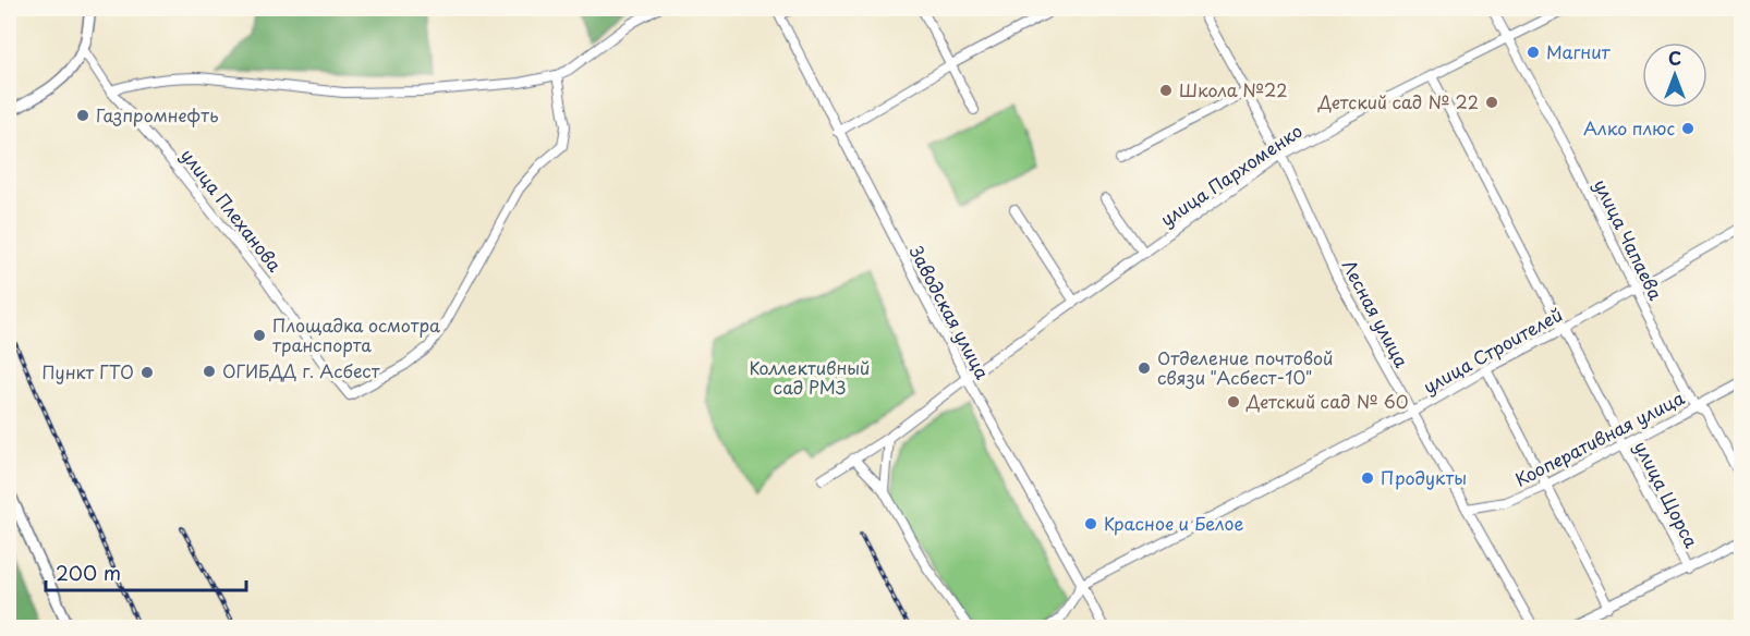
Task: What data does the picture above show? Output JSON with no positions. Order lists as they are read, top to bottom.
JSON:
{
  "streets": {
    "street": [
      "улица Пархоменко",
      "улица Плеханова",
      "улица Чапаева",
      "Заводская улица",
      "Лесная улица",
      "улица Строителей",
      "Кооперативная улица",
      "улица Щорса"
    ]
  },
  "crossings": [
    ["улица Пархоменко", "улица Чапаева"],
    ["улица Пархоменко", "Заводская улица"],
    ["улица Пархоменко", "Лесная улица"],
    ["улица Пархоменко", "улица Щорса"],
    ["улица Чапаева", "улица Строителей"],
    ["улица Чапаева", "Кооперативная улица"],
    ["Заводская улица", "улица Строителей"],
    ["Лесная улица", "улица Строителей"],
    ["Лесная улица", "Кооперативная улица"],
    ["улица Строителей", "улица Щорса"],
    ["Кооперативная улица", "улица Щорса"]
  ],
  "parks": ["Коллективный сад РМЗ"],
  "places": [
    "Магнит",
    "Школа №22",
    "Детский сад № 22",
    "Газпромнефть",
    "Алко плюс",
    "Площадка осмотра транспорта",
    "Отделение почтовой связи \"Асбест-10\"",
    "ОГИБДД г. Асбест",
    "Пункт ГТО",
    "Детский сад № 60",
    "Продукты",
    "Красное и Белое"
  ],
  "scale_bar": "200 m",
  "north": "top"
}
